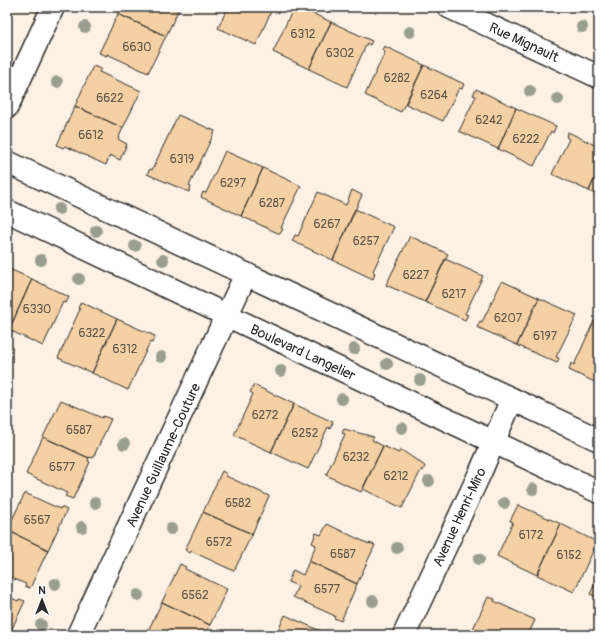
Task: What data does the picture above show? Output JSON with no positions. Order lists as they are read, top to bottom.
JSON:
{
  "streets": {
    "main road": [
      "Rue Mignault",
      "Boulevard Langelier",
      "Avenue Guillaume-Couture",
      "Avenue Henri-Miro"
    ]
  },
  "crossings": [
    ["Boulevard Langelier", "Avenue Guillaume-Couture"],
    ["Boulevard Langelier", "Avenue Henri-Miro"]
  ],
  "house_numbers": [
    "6312",
    "6630",
    "6302",
    "6282",
    "6264",
    "6622",
    "6242",
    "6612",
    "6222",
    "6319",
    "6297",
    "6287",
    "6267",
    "6257",
    "6227",
    "6217",
    "6330",
    "6207",
    "6322",
    "6197",
    "6312",
    "6272",
    "6587",
    "6252",
    "6232",
    "6577",
    "6212",
    "6582",
    "6567",
    "6172",
    "6572",
    "6587",
    "6152",
    "6577",
    "6562"
  ],
  "north": "top"
}
